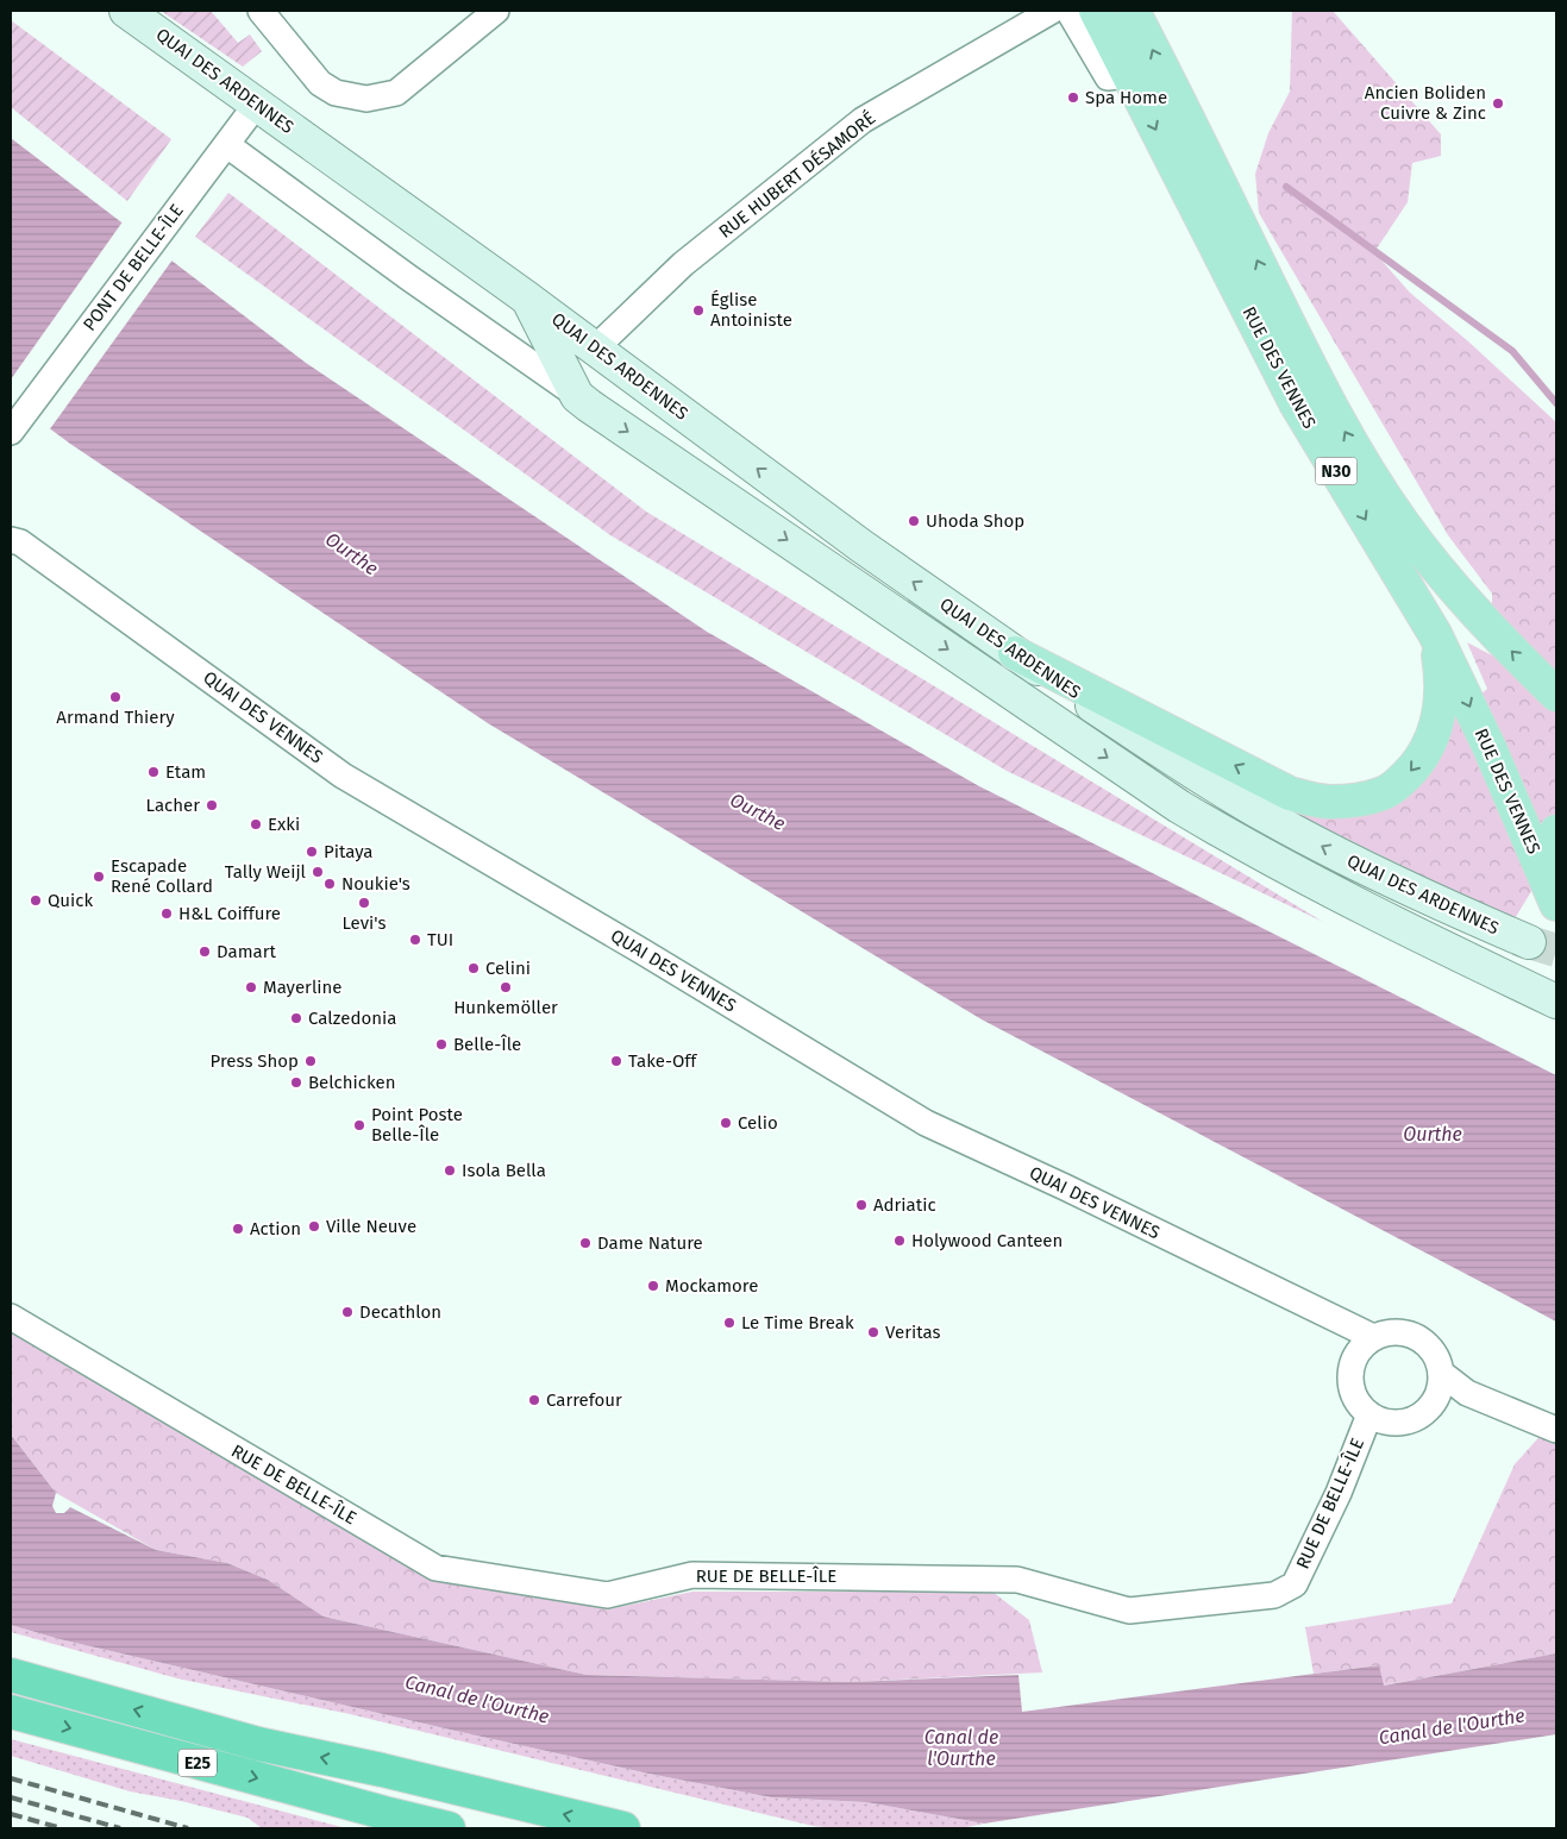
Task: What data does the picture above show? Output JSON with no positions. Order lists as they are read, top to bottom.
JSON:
{
  "streets": {
    "highway": ["E25"],
    "main road": ["QUAI DES ARDENNES", "RUE DES VENNES", "N30"],
    "street": [
      "RUE HUBERT DÉSAMORÉ",
      "PONT DE BELLE-ÎLE",
      "QUAI DES VENNES",
      "RUE DE BELLE-ÎLE"
    ]
  },
  "crossings": [
    ["QUAI DES ARDENNES", "RUE HUBERT DÉSAMORÉ"],
    ["QUAI DES ARDENNES", "PONT DE BELLE-ÎLE"],
    ["RUE DES VENNES", "N30"],
    ["QUAI DES VENNES", "RUE DE BELLE-ÎLE"]
  ],
  "water": ["Ourthe", "Canal de l'Ourthe"],
  "places": [
    "Spa Home",
    "Ancien Boliden Cuivre & Zinc",
    "Église Antoiniste",
    "Uhoda Shop",
    "Armand Thiery",
    "Etam",
    "Lacher",
    "Exki",
    "Pitaya",
    "Tally Weijl",
    "Escapade René Collard",
    "Noukie's",
    "Quick",
    "Levi's",
    "H&L Coiffure",
    "TUI",
    "Damart",
    "Celini",
    "Mayerline",
    "Hunkemöller",
    "Calzedonia",
    "Belle-Île",
    "Press Shop",
    "Take-Off",
    "Belchicken",
    "Celio",
    "Point Poste Belle-Île",
    "Isola Bella",
    "Adriatic",
    "Ville Neuve",
    "Action",
    "Holywood Canteen",
    "Dame Nature",
    "Mockamore",
    "Decathlon",
    "Le Time Break",
    "Veritas",
    "Carrefour"
  ]
}
